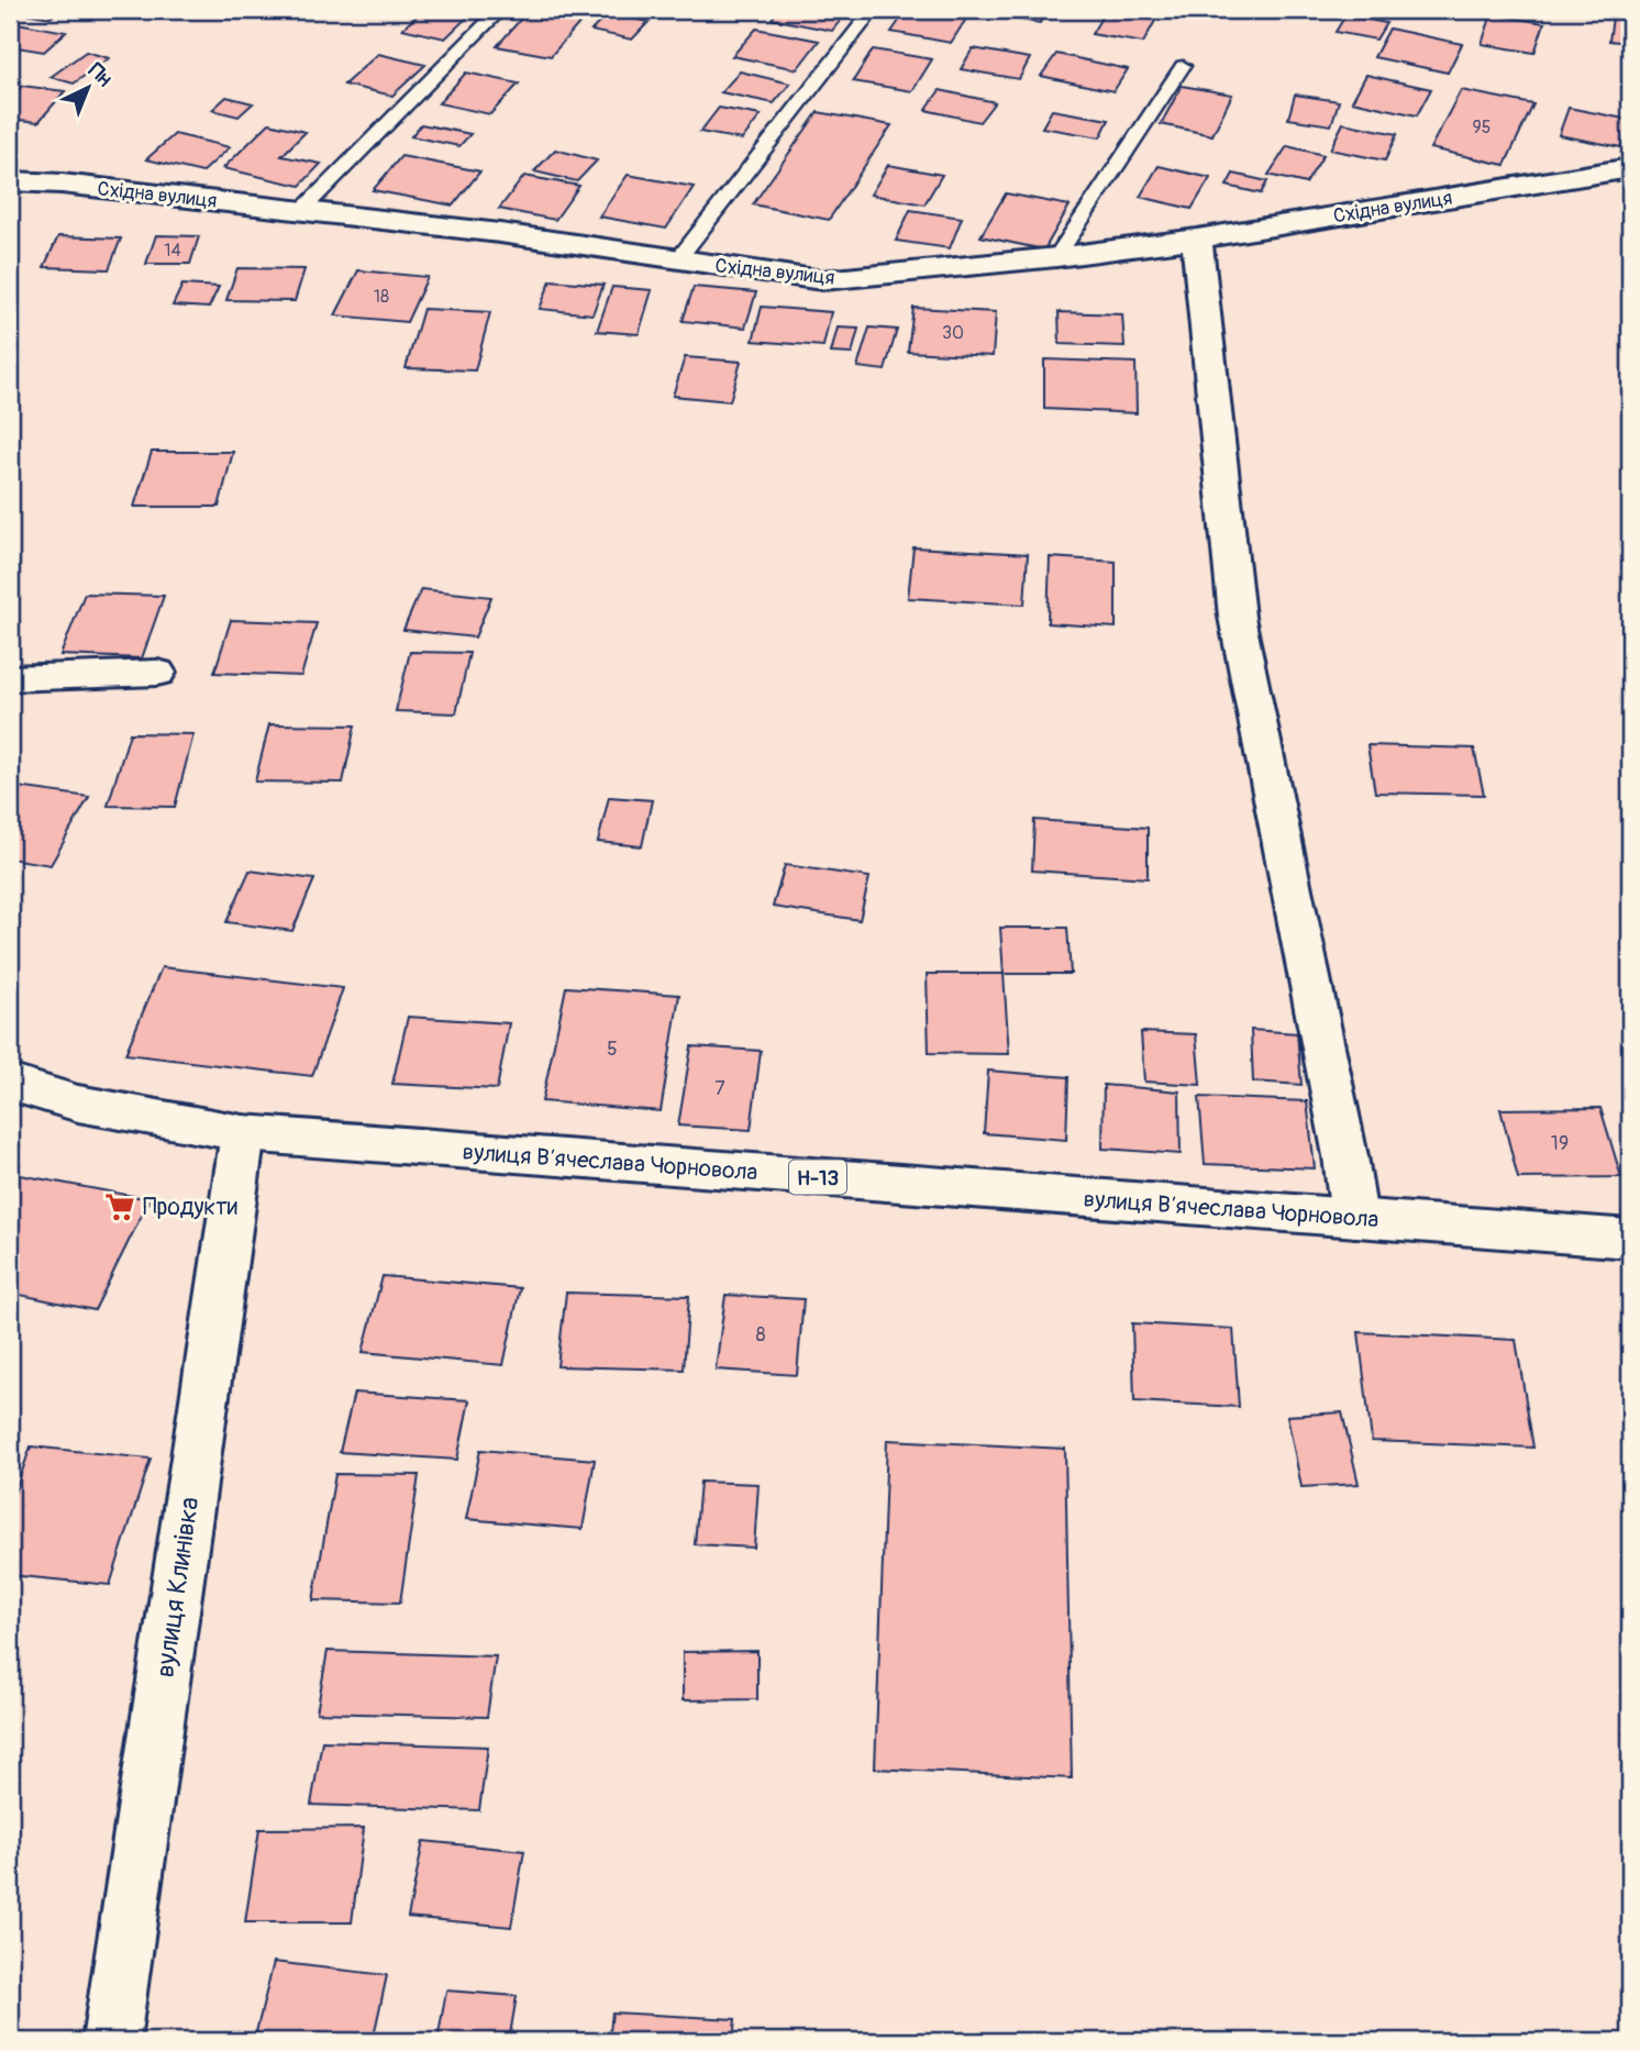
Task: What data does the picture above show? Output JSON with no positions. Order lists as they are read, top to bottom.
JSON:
{
  "streets": {
    "street": [
      "Східна вулиця",
      "вулиця Вʼячеслава Чорновола",
      "Н-13",
      "вулиця Клинівка"
    ]
  },
  "crossings": [
    ["вулиця Вʼячеслава Чорновола", "вулиця Клинівка"]
  ],
  "places": {
    "supermarket": ["Продукти"]
  },
  "house_numbers": [
    "95",
    "14",
    "18",
    "30",
    "5",
    "7",
    "19",
    "8"
  ],
  "north": "top right"
}
